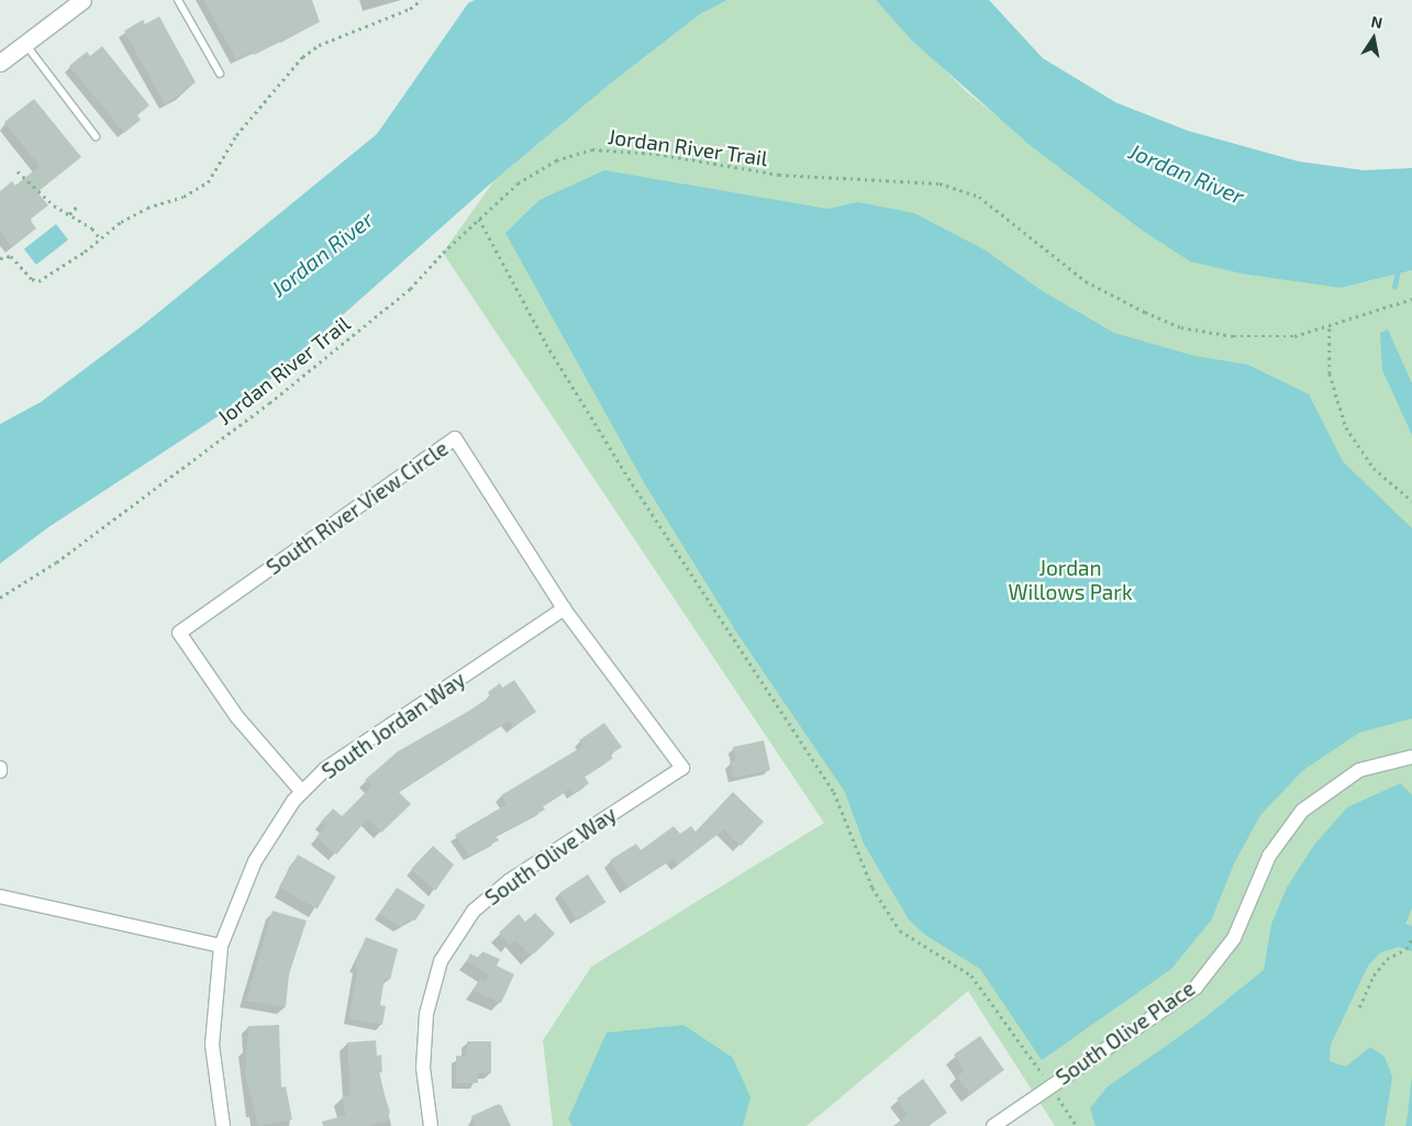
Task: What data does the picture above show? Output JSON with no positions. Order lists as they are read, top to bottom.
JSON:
{
  "streets": {
    "street": [
      "South River View Circle",
      "South Jordan Way",
      "South Olive Way",
      "South Olive Place"
    ],
    "path": ["Jordan River Trail"]
  },
  "crossings": [
    ["South River View Circle", "South Jordan Way"],
    ["South River View Circle", "South Olive Way"]
  ],
  "water": ["Jordan River"],
  "parks": ["Jordan Willows Park"],
  "north": "top"
}
